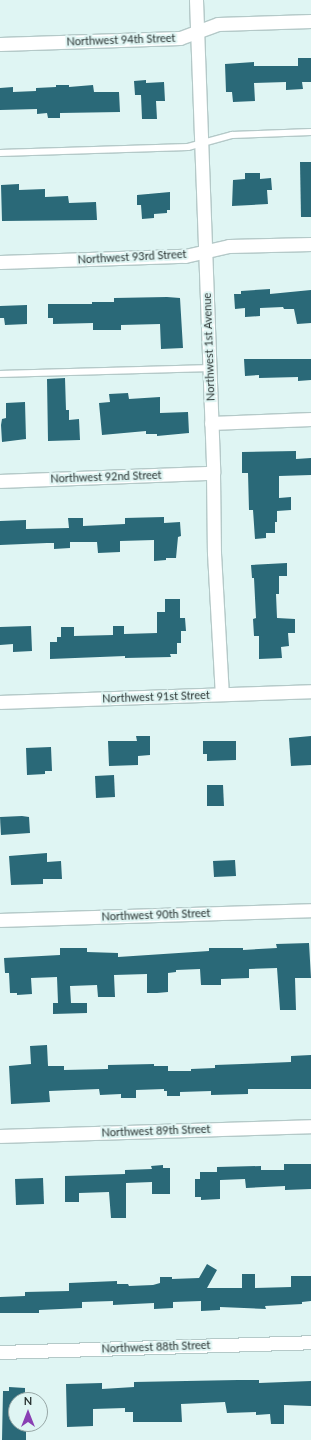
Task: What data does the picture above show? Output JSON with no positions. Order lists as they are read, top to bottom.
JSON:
{
  "streets": {
    "street": [
      "Northwest 94th Street",
      "Northwest 93rd Street",
      "Northwest 1st Avenue",
      "Northwest 92nd Street",
      "Northwest 91st Street",
      "Northwest 90th Street",
      "Northwest 89th Street",
      "Northwest 88th Street"
    ]
  },
  "crossings": [
    ["Northwest 94th Street", "Northwest 1st Avenue"],
    ["Northwest 93rd Street", "Northwest 1st Avenue"],
    ["Northwest 1st Avenue", "Northwest 92nd Street"],
    ["Northwest 1st Avenue", "Northwest 91st Street"]
  ],
  "north": "top"
}
